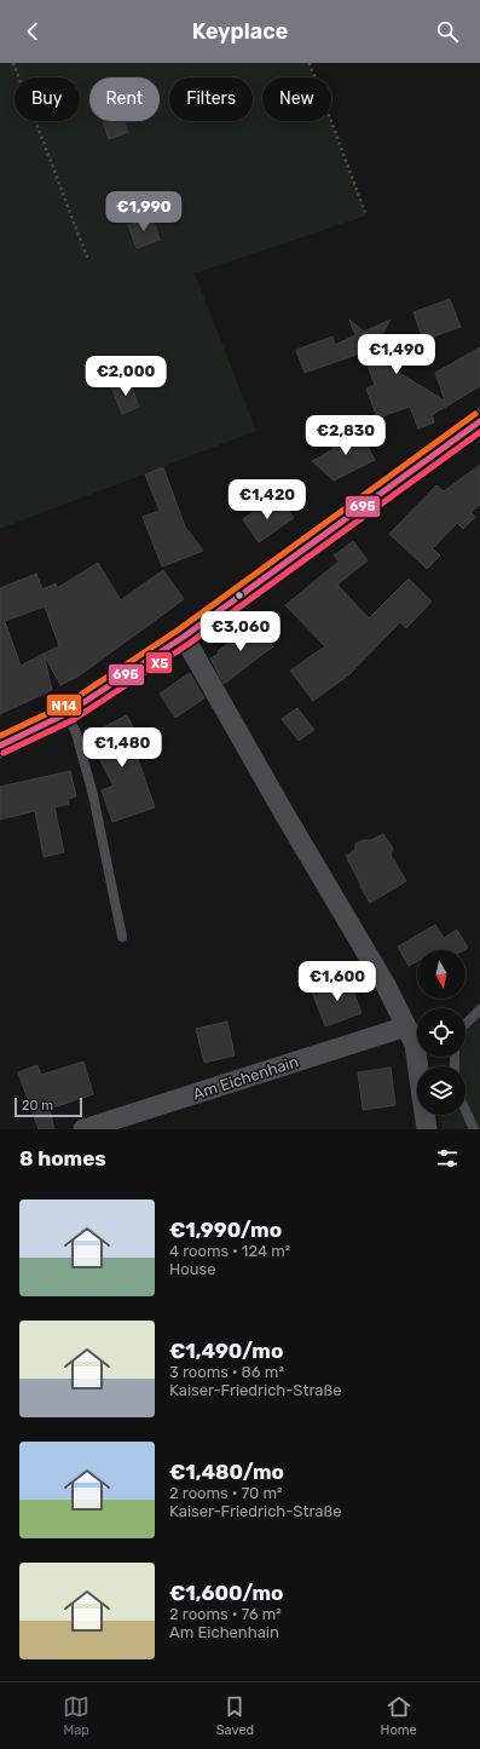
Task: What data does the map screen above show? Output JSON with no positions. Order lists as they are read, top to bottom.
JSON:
{
  "streets": {
    "street": ["Am Eichenhain"]
  },
  "lines": ["transit line N14", "transit line 695", "transit line X5"],
  "scale_bar": "20 m",
  "north": "bottom",
  "page": {
    "header": "Keyplace",
    "chip": [
      "Buy",
      "Rent",
      "Filters",
      "New"
    ],
    "price": [
      "€1,990",
      "€1,490",
      "€2,000",
      "€2,830",
      "€1,420",
      "€3,060",
      "€1,480",
      "€1,600"
    ],
    "scale": "20 m",
    "heading": "8 homes",
    "list": [
      {
        "name": "€1,990/mo",
        "note": "4 rooms · 124 m² · House"
      },
      {
        "name": "€1,490/mo",
        "note": "3 rooms · 86 m² · Kaiser-Friedrich-Straße"
      },
      {
        "name": "€1,480/mo",
        "note": "2 rooms · 70 m² · Kaiser-Friedrich-Straße"
      },
      {
        "name": "€1,600/mo",
        "note": "2 rooms · 76 m² · Am Eichenhain"
      }
    ],
    "tabs": ["Map", "Saved", "Home"]
  }
}
